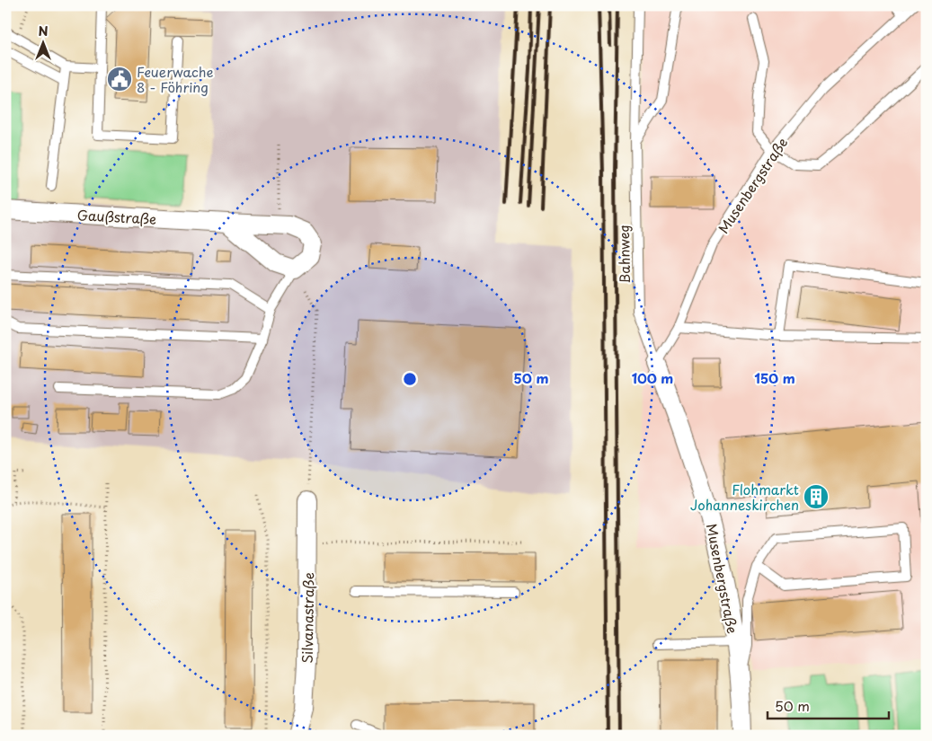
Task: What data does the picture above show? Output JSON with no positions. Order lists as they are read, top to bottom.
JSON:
{
  "streets": {
    "street": ["Musenbergstraße", "Gaußstraße", "Silvanastraße"],
    "lane": ["Bahnweg"]
  },
  "crossings": [
    ["Musenbergstraße", "Bahnweg"]
  ],
  "places": {
    "public building": ["Feuerwache 8 - Föhring"],
    "building": ["Flohmarkt Johanneskirchen"]
  },
  "scale_bar": "50 m",
  "north": "top",
  "rings": ["50 m", "100 m", "150 m"]
}
